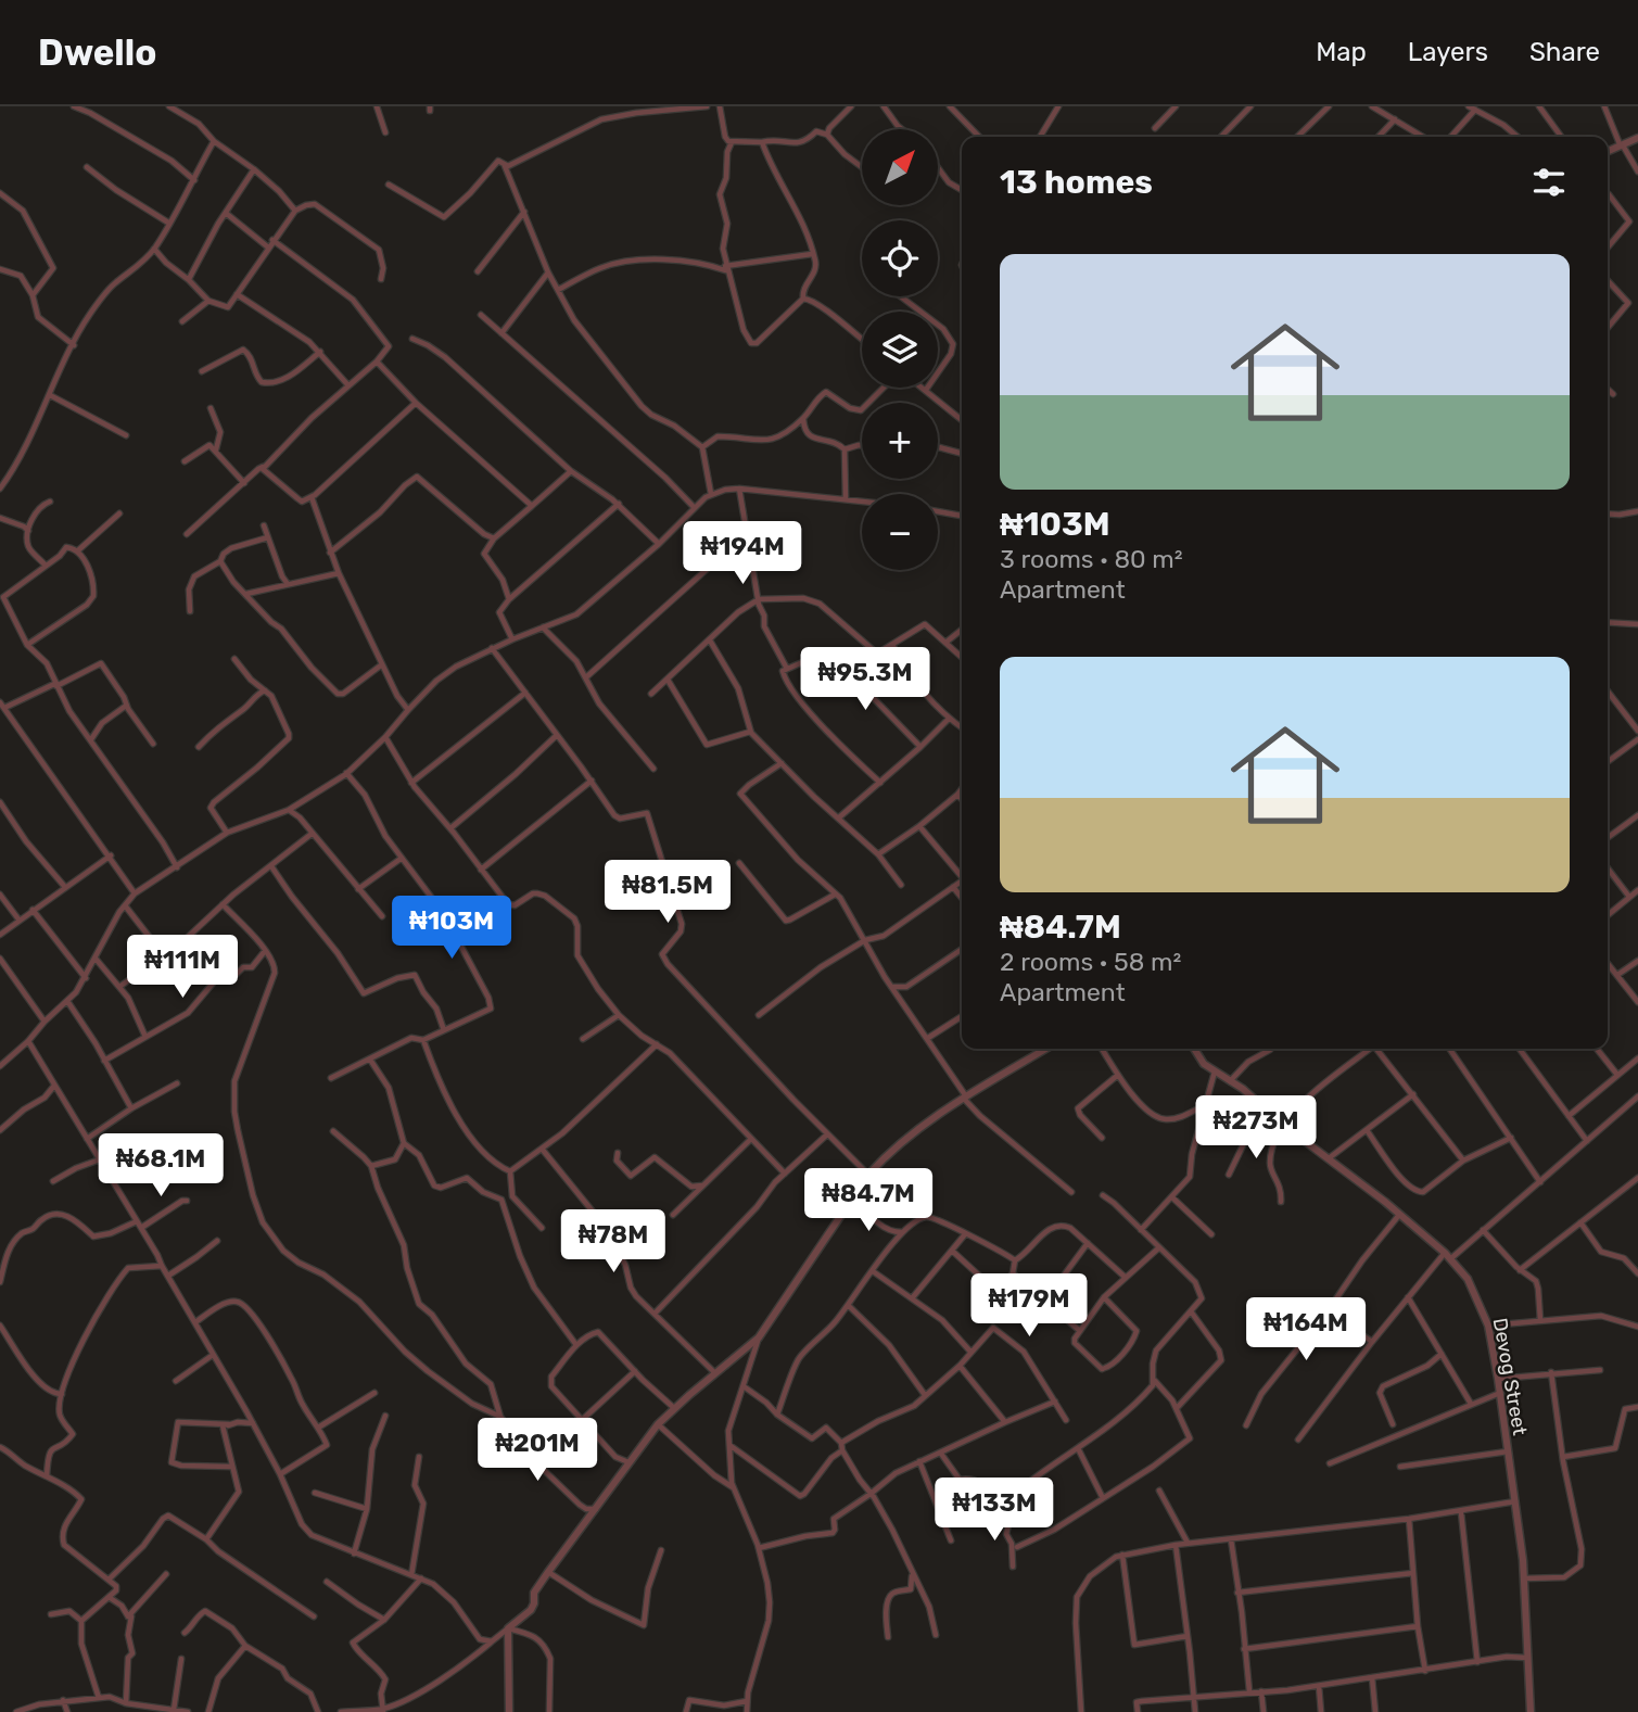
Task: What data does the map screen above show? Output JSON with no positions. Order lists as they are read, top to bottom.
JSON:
{
  "streets": {
    "street": ["Devog Street"]
  },
  "north": "top right",
  "page": {
    "header": "Dwello",
    "nav": ["Map", "Layers", "Share"],
    "map_buttons": ["+", "−"],
    "heading": "13 homes",
    "list": [
      {
        "name": "₦103M",
        "note": "3 rooms · 80 m² · Apartment"
      },
      {
        "name": "₦84.7M",
        "note": "2 rooms · 58 m² · Apartment"
      }
    ],
    "price": [
      "₦194M",
      "₦95.3M",
      "₦81.5M",
      "₦103M",
      "₦111M",
      "₦273M",
      "₦68.1M",
      "₦84.7M",
      "₦78M",
      "₦179M",
      "₦164M",
      "₦201M",
      "₦133M"
    ]
  }
}
